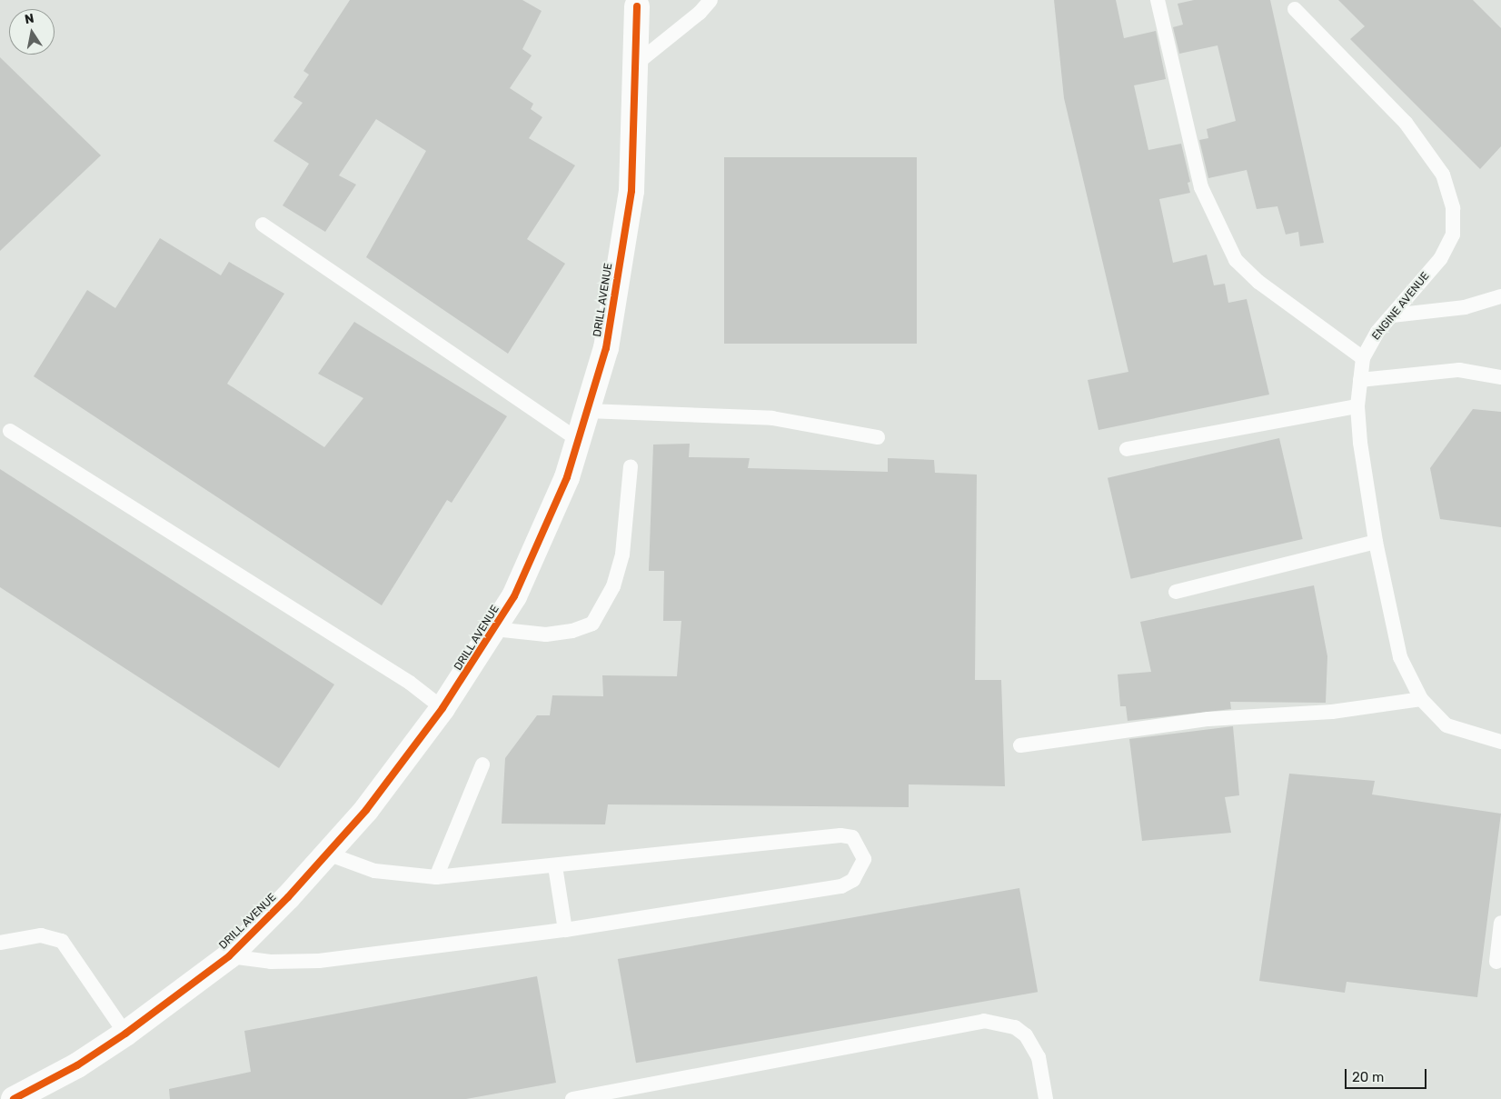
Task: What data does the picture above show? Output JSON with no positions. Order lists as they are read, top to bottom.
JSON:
{
  "streets": {
    "street": ["DRILL AVENUE"],
    "lane": ["ENGINE AVENUE"]
  },
  "scale_bar": "20 m",
  "north": "top"
}
